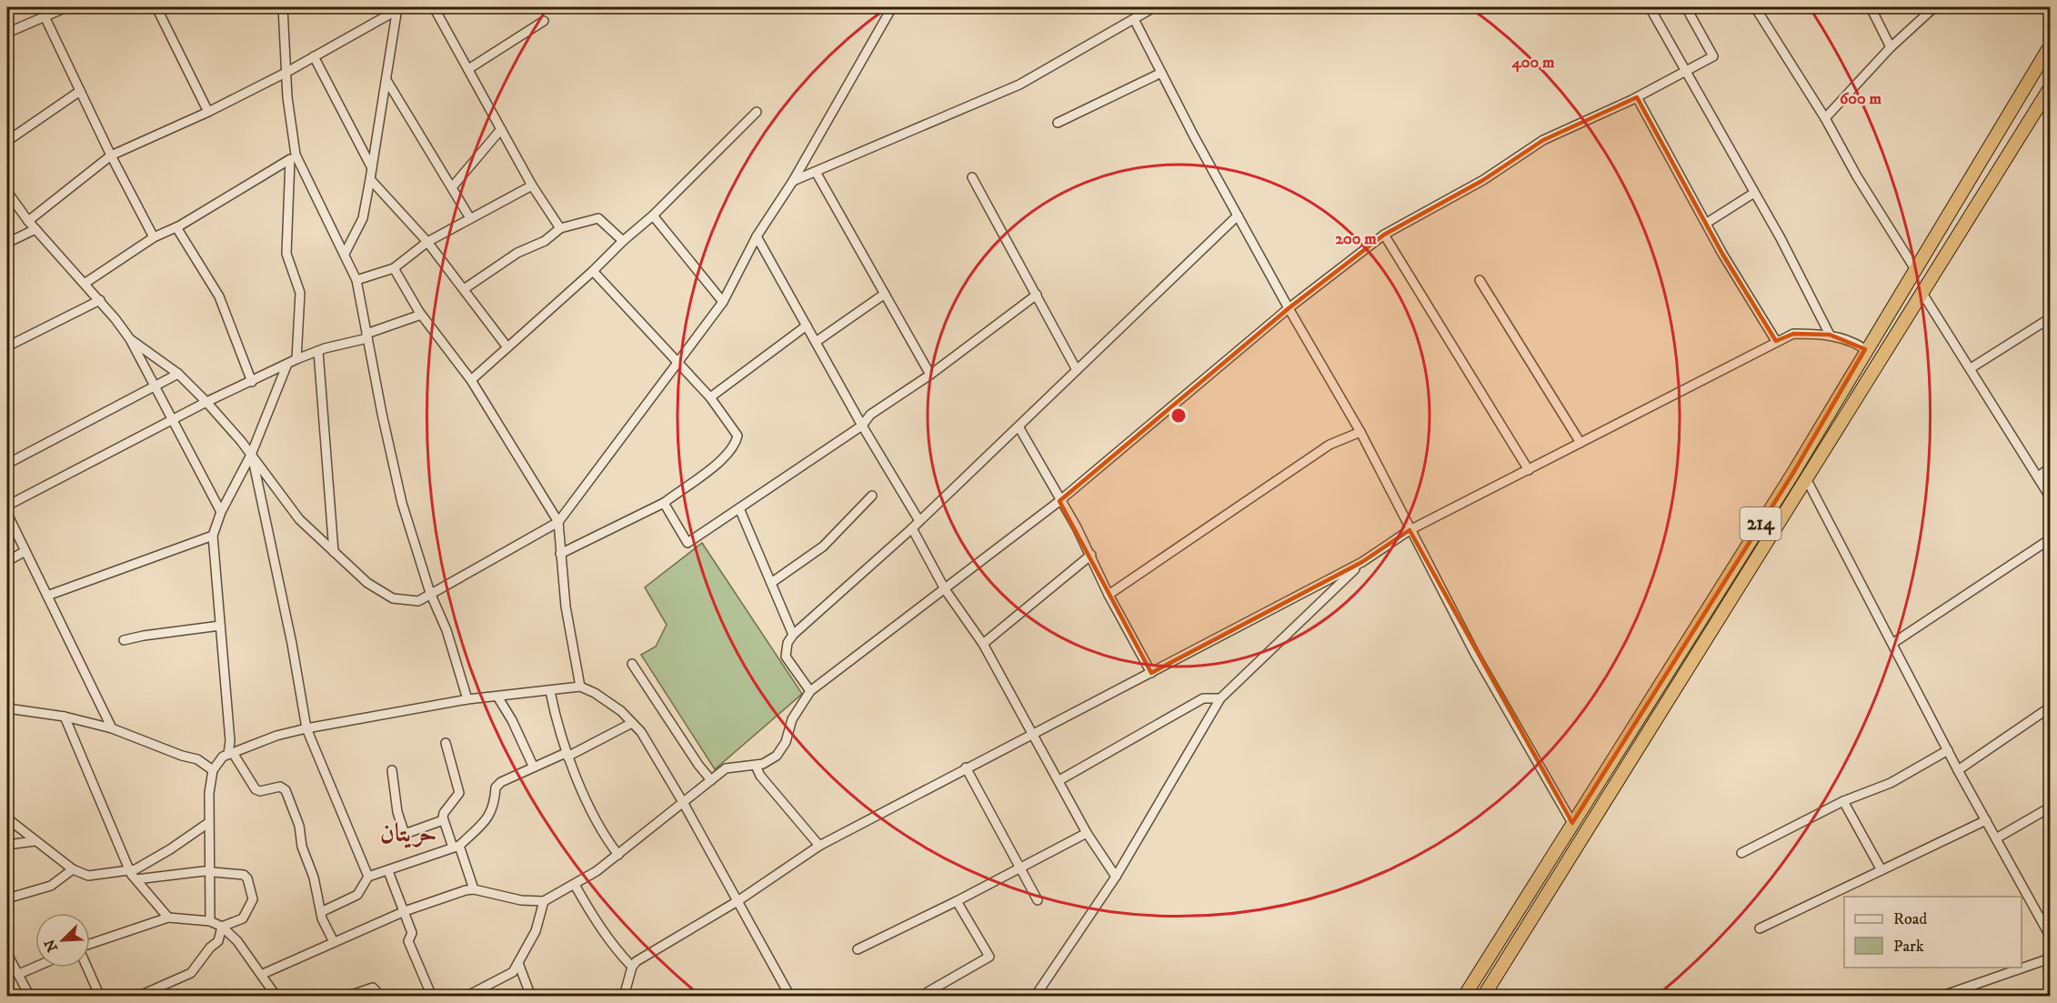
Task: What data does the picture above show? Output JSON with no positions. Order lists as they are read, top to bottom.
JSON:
{
  "streets": {
    "highway": ["214"]
  },
  "districts": ["حريتان"],
  "legend": ["Road", "Park"],
  "north": "bottom left",
  "rings": ["400 m", "600 m", "200 m"]
}
